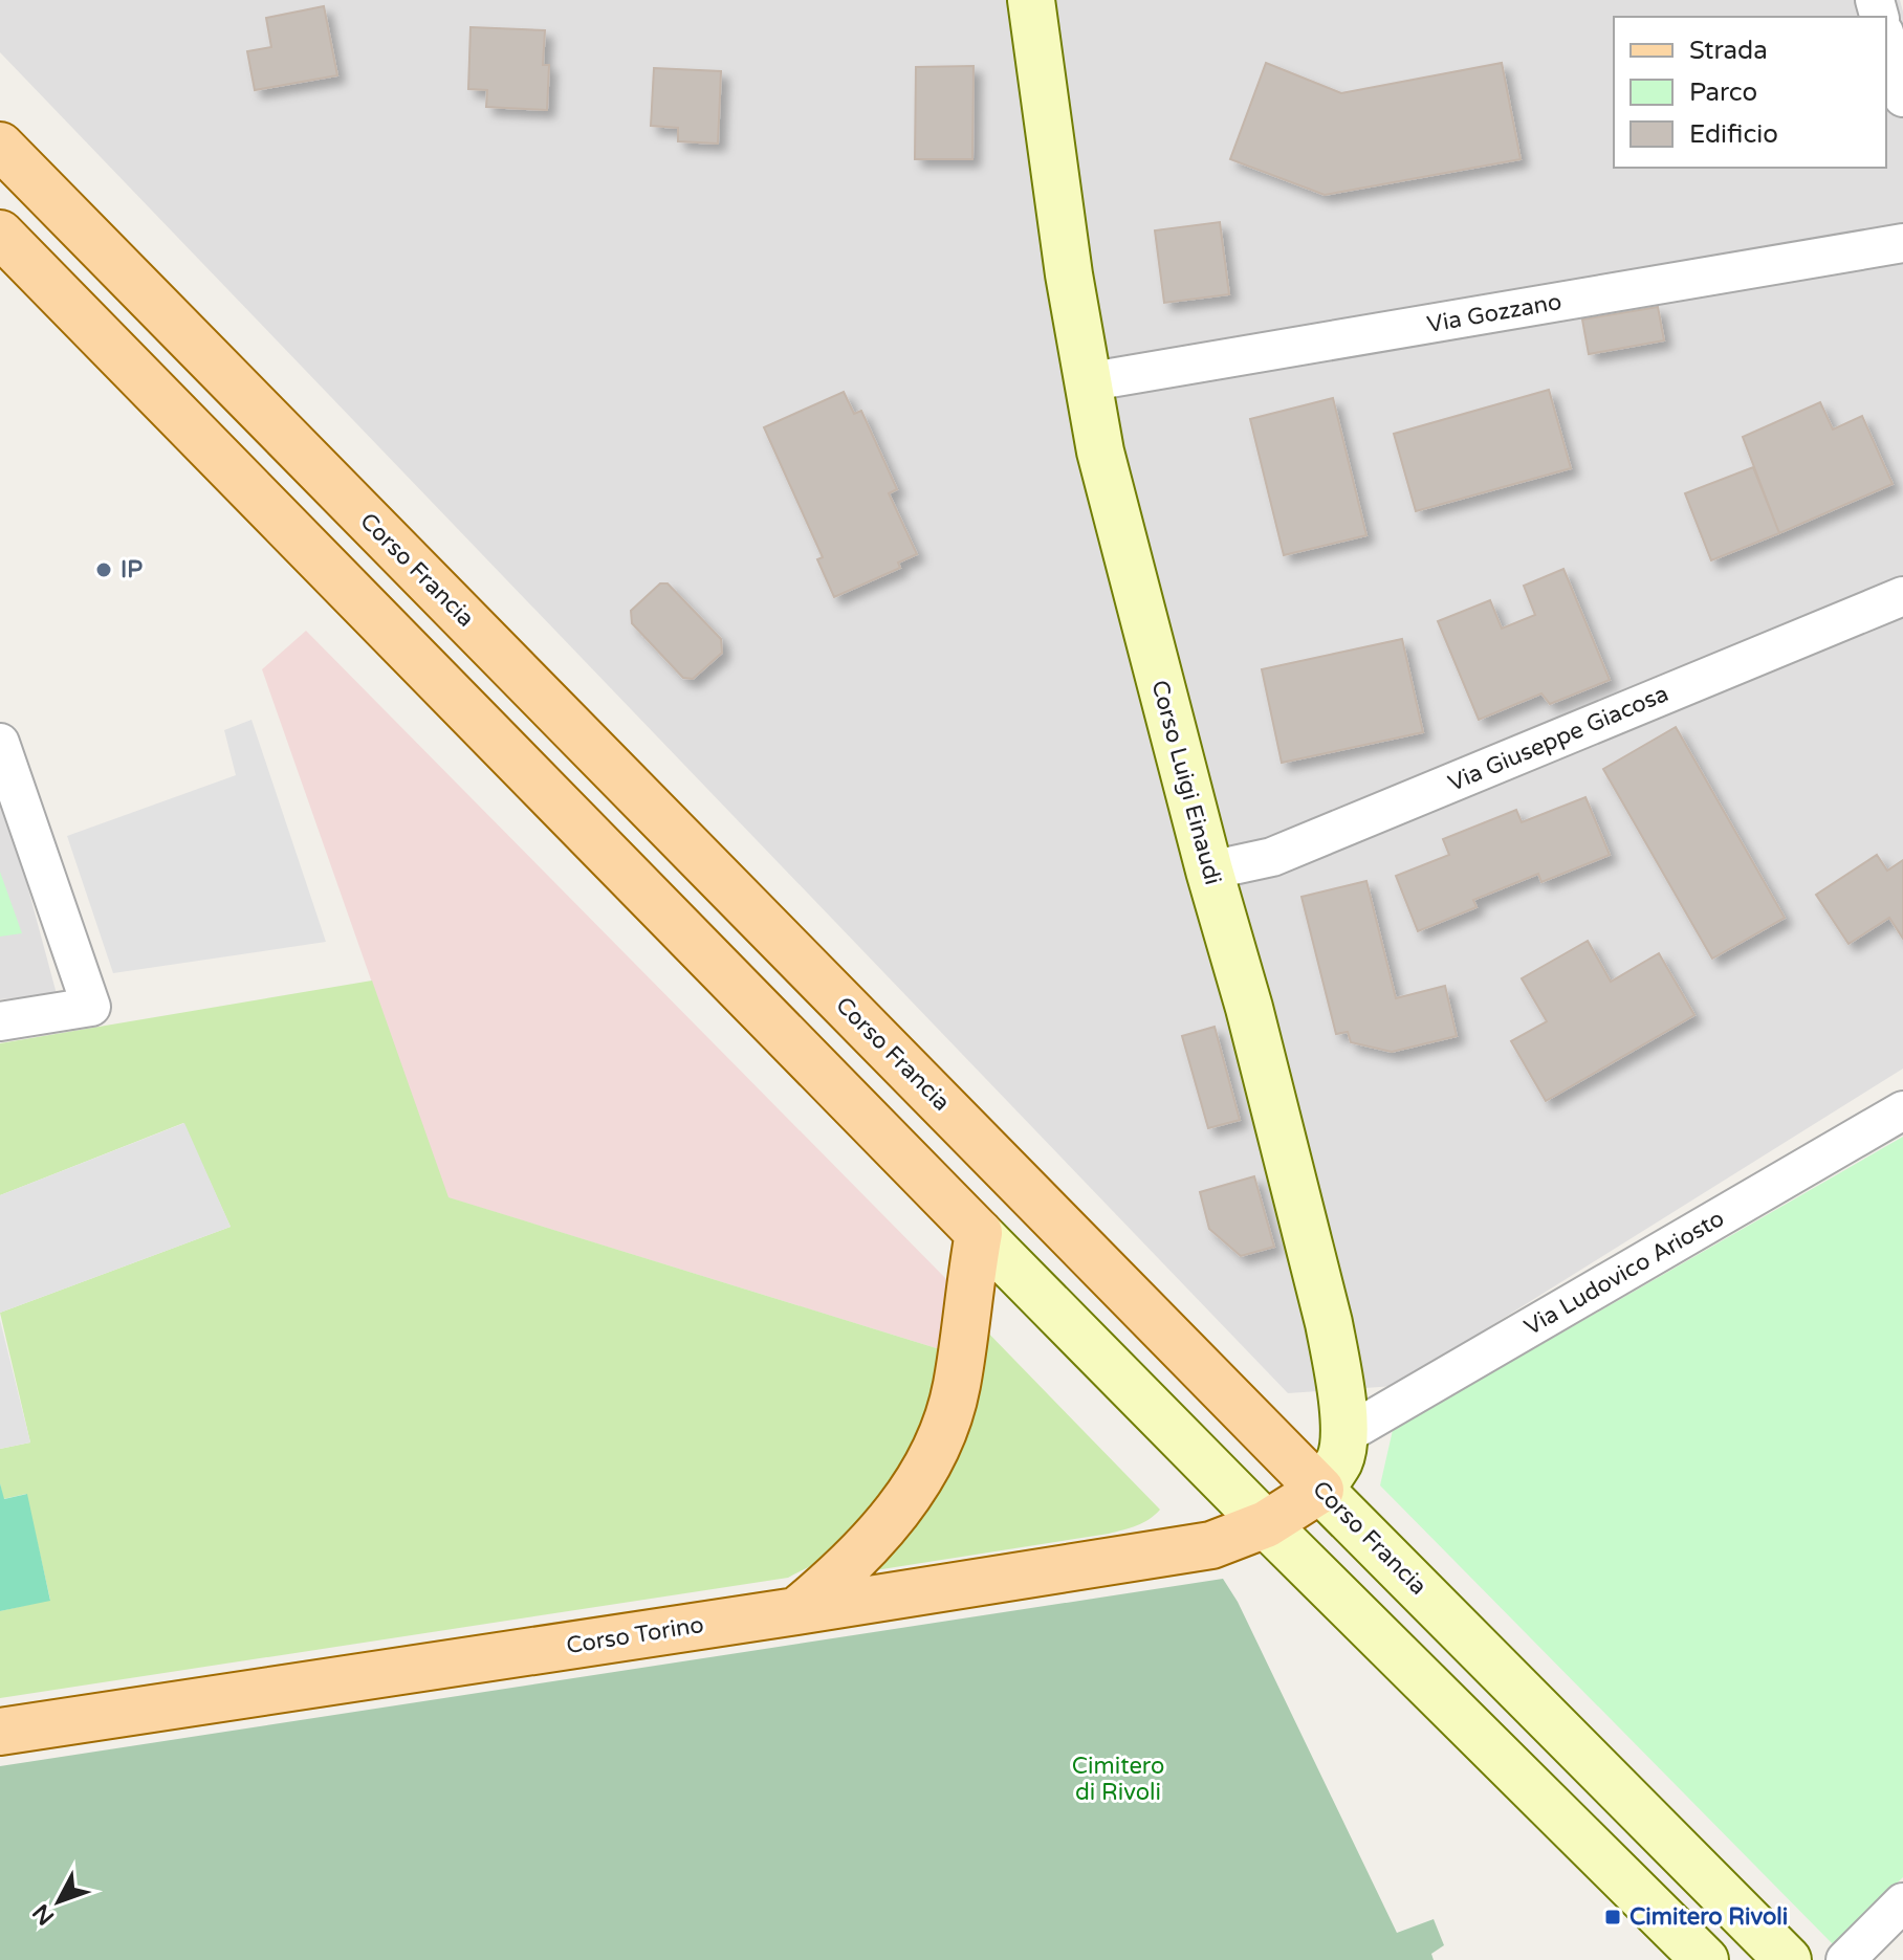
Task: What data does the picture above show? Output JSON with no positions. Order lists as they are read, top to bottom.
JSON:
{
  "streets": {
    "main road": ["Corso Francia", "Corso Luigi Einaudi", "Corso Torino"],
    "street": ["Via Gozzano", "Via Giuseppe Giacosa", "Via Ludovico Ariosto"]
  },
  "crossings": [
    ["Via Gozzano", "Corso Luigi Einaudi"],
    ["Corso Francia", "Corso Luigi Einaudi"],
    ["Via Giuseppe Giacosa", "Corso Luigi Einaudi"],
    ["Corso Luigi Einaudi", "Via Ludovico Ariosto"],
    ["Corso Luigi Einaudi", "Corso Torino"]
  ],
  "parks": ["Cimitero di Rivoli"],
  "places": {
    "other": ["IP"],
    "transit": ["Cimitero Rivoli"]
  },
  "legend": ["Strada", "Parco", "Edificio"],
  "north": "bottom left"
}
